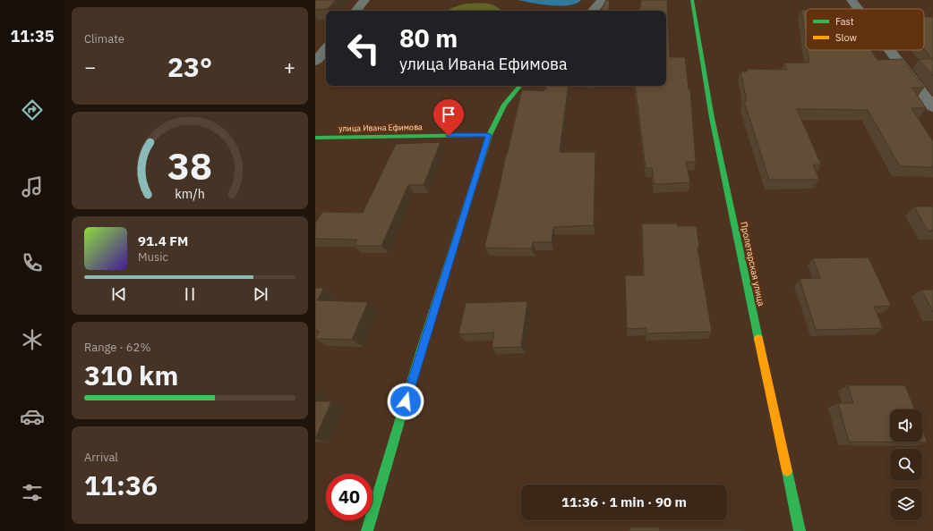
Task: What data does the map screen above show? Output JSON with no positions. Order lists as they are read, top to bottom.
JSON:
{
  "streets": {
    "street": ["улица Ивана Ефимова", "Пролетарская улица"]
  },
  "legend": ["Fast", "Slow"],
  "page": {
    "tabs": "11:35",
    "tile": [
      "Climate",
      ["Range · 62%", "310 km"],
      ["Arrival", "11:36"]
    ],
    "turn": ["80 m", "улица Ивана Ефимова"],
    "heat": ["−", "23°", "+"],
    "song": ["91.4 FM", "Music"],
    "limit": "40",
    "trip": "11:36 · 1 min · 90 m",
    "gauge": ["38", "km/h"]
  }
}
